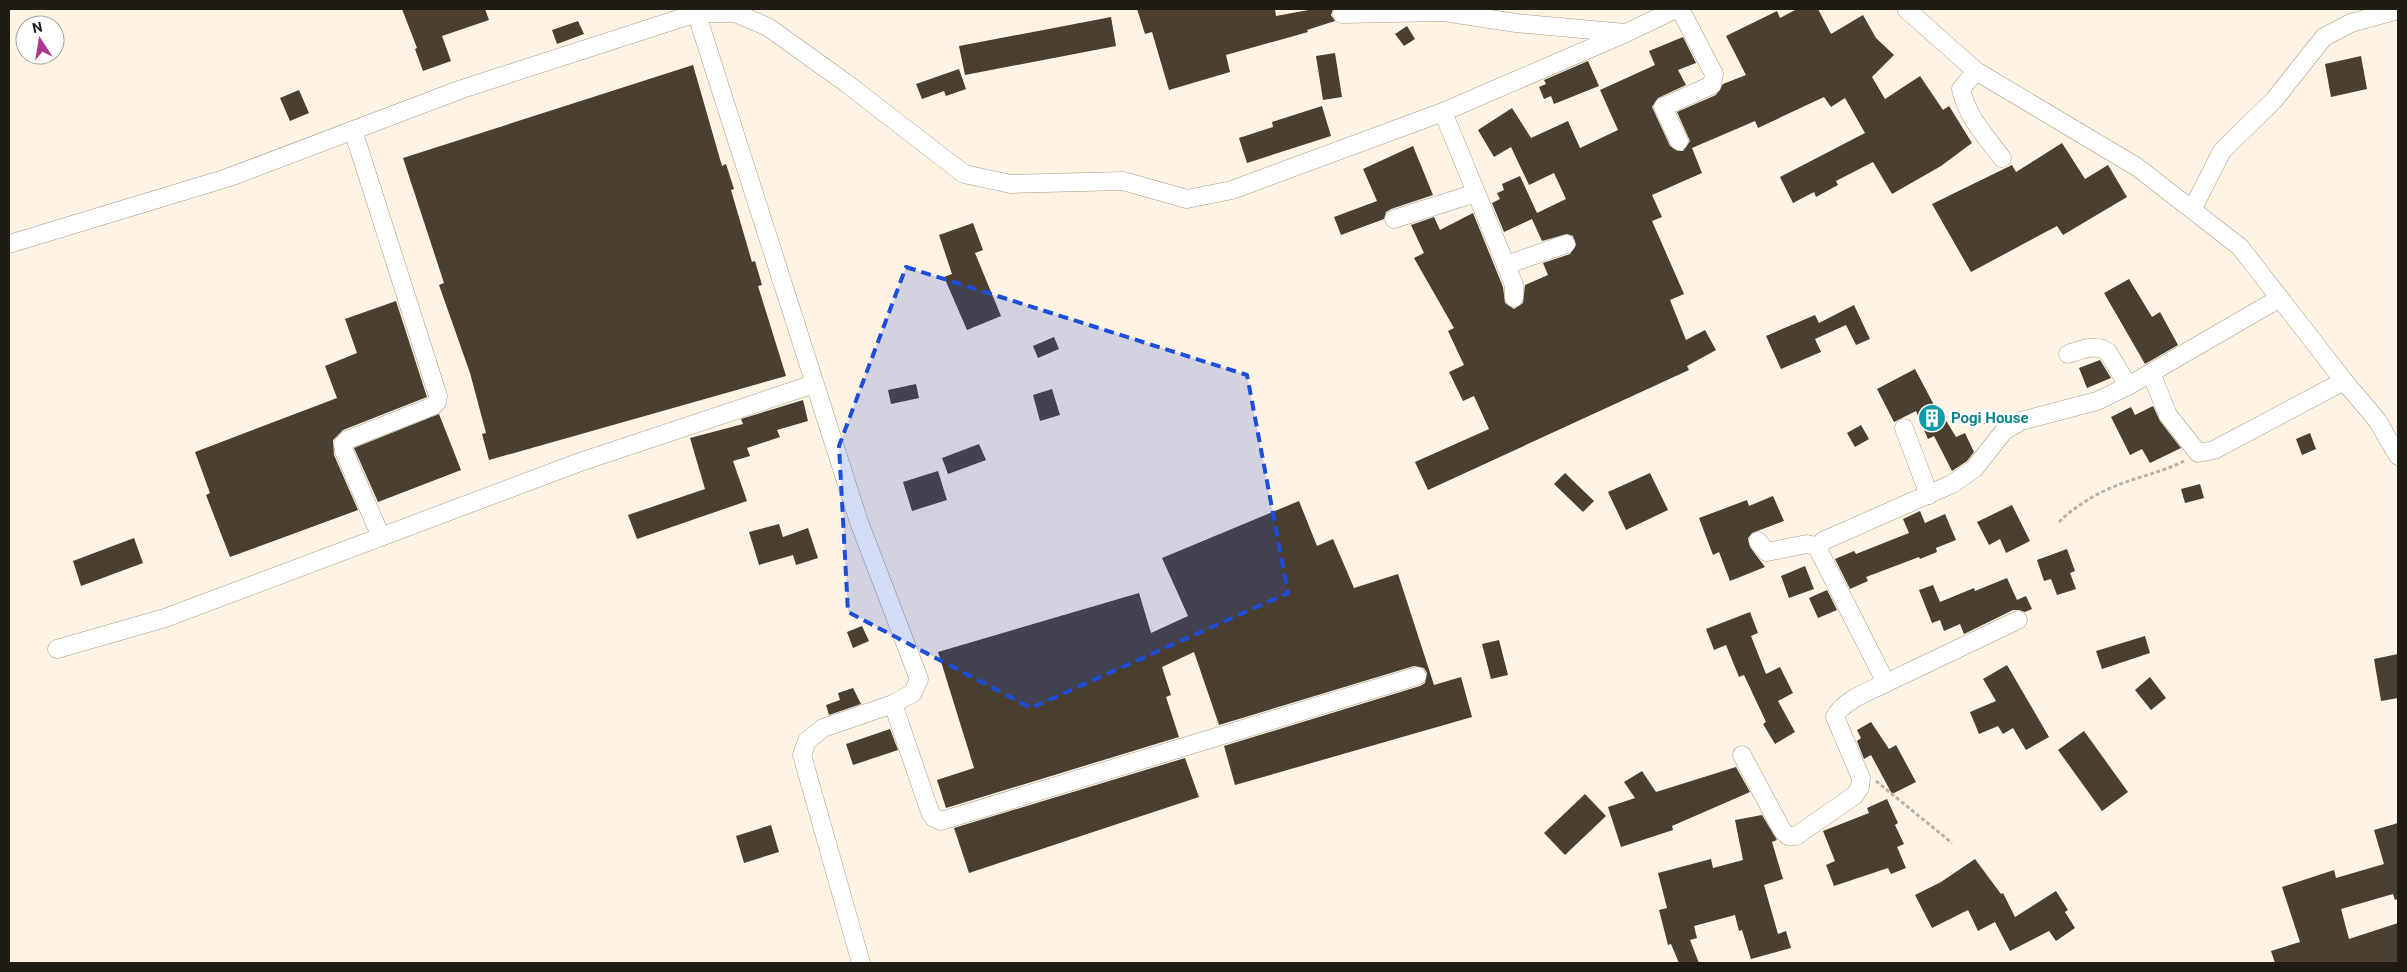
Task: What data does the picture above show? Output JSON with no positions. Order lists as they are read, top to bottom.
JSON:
{
  "places": {
    "building": ["Pogi House"]
  },
  "north": "top"
}
